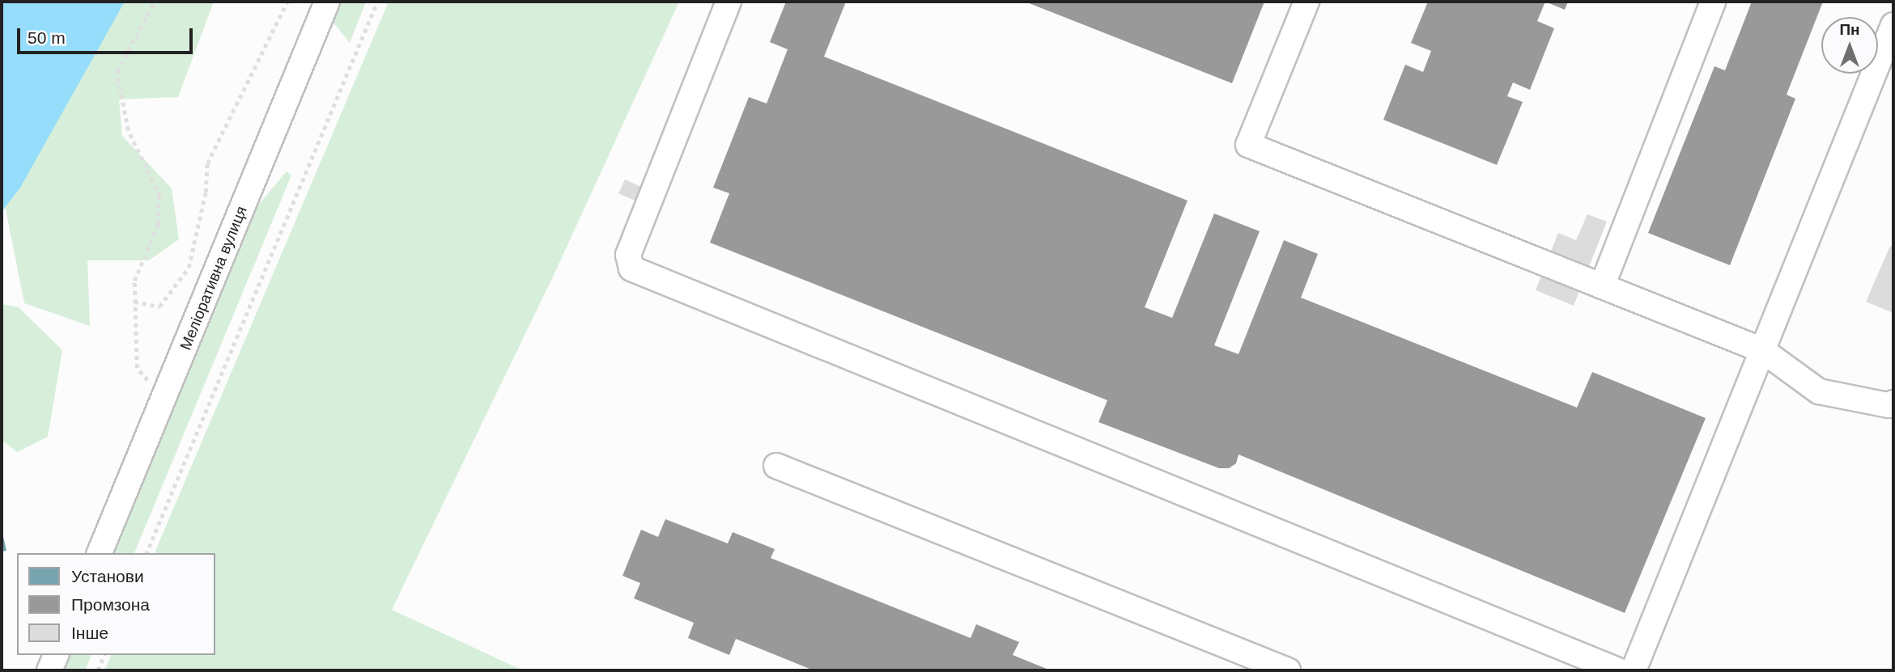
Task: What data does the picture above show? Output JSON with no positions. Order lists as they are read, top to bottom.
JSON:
{
  "streets": {
    "street": ["Меліоративна вулиця"]
  },
  "legend": ["Установи", "Промзона", "Інше"],
  "scale_bar": "50 m",
  "north": "top"
}
